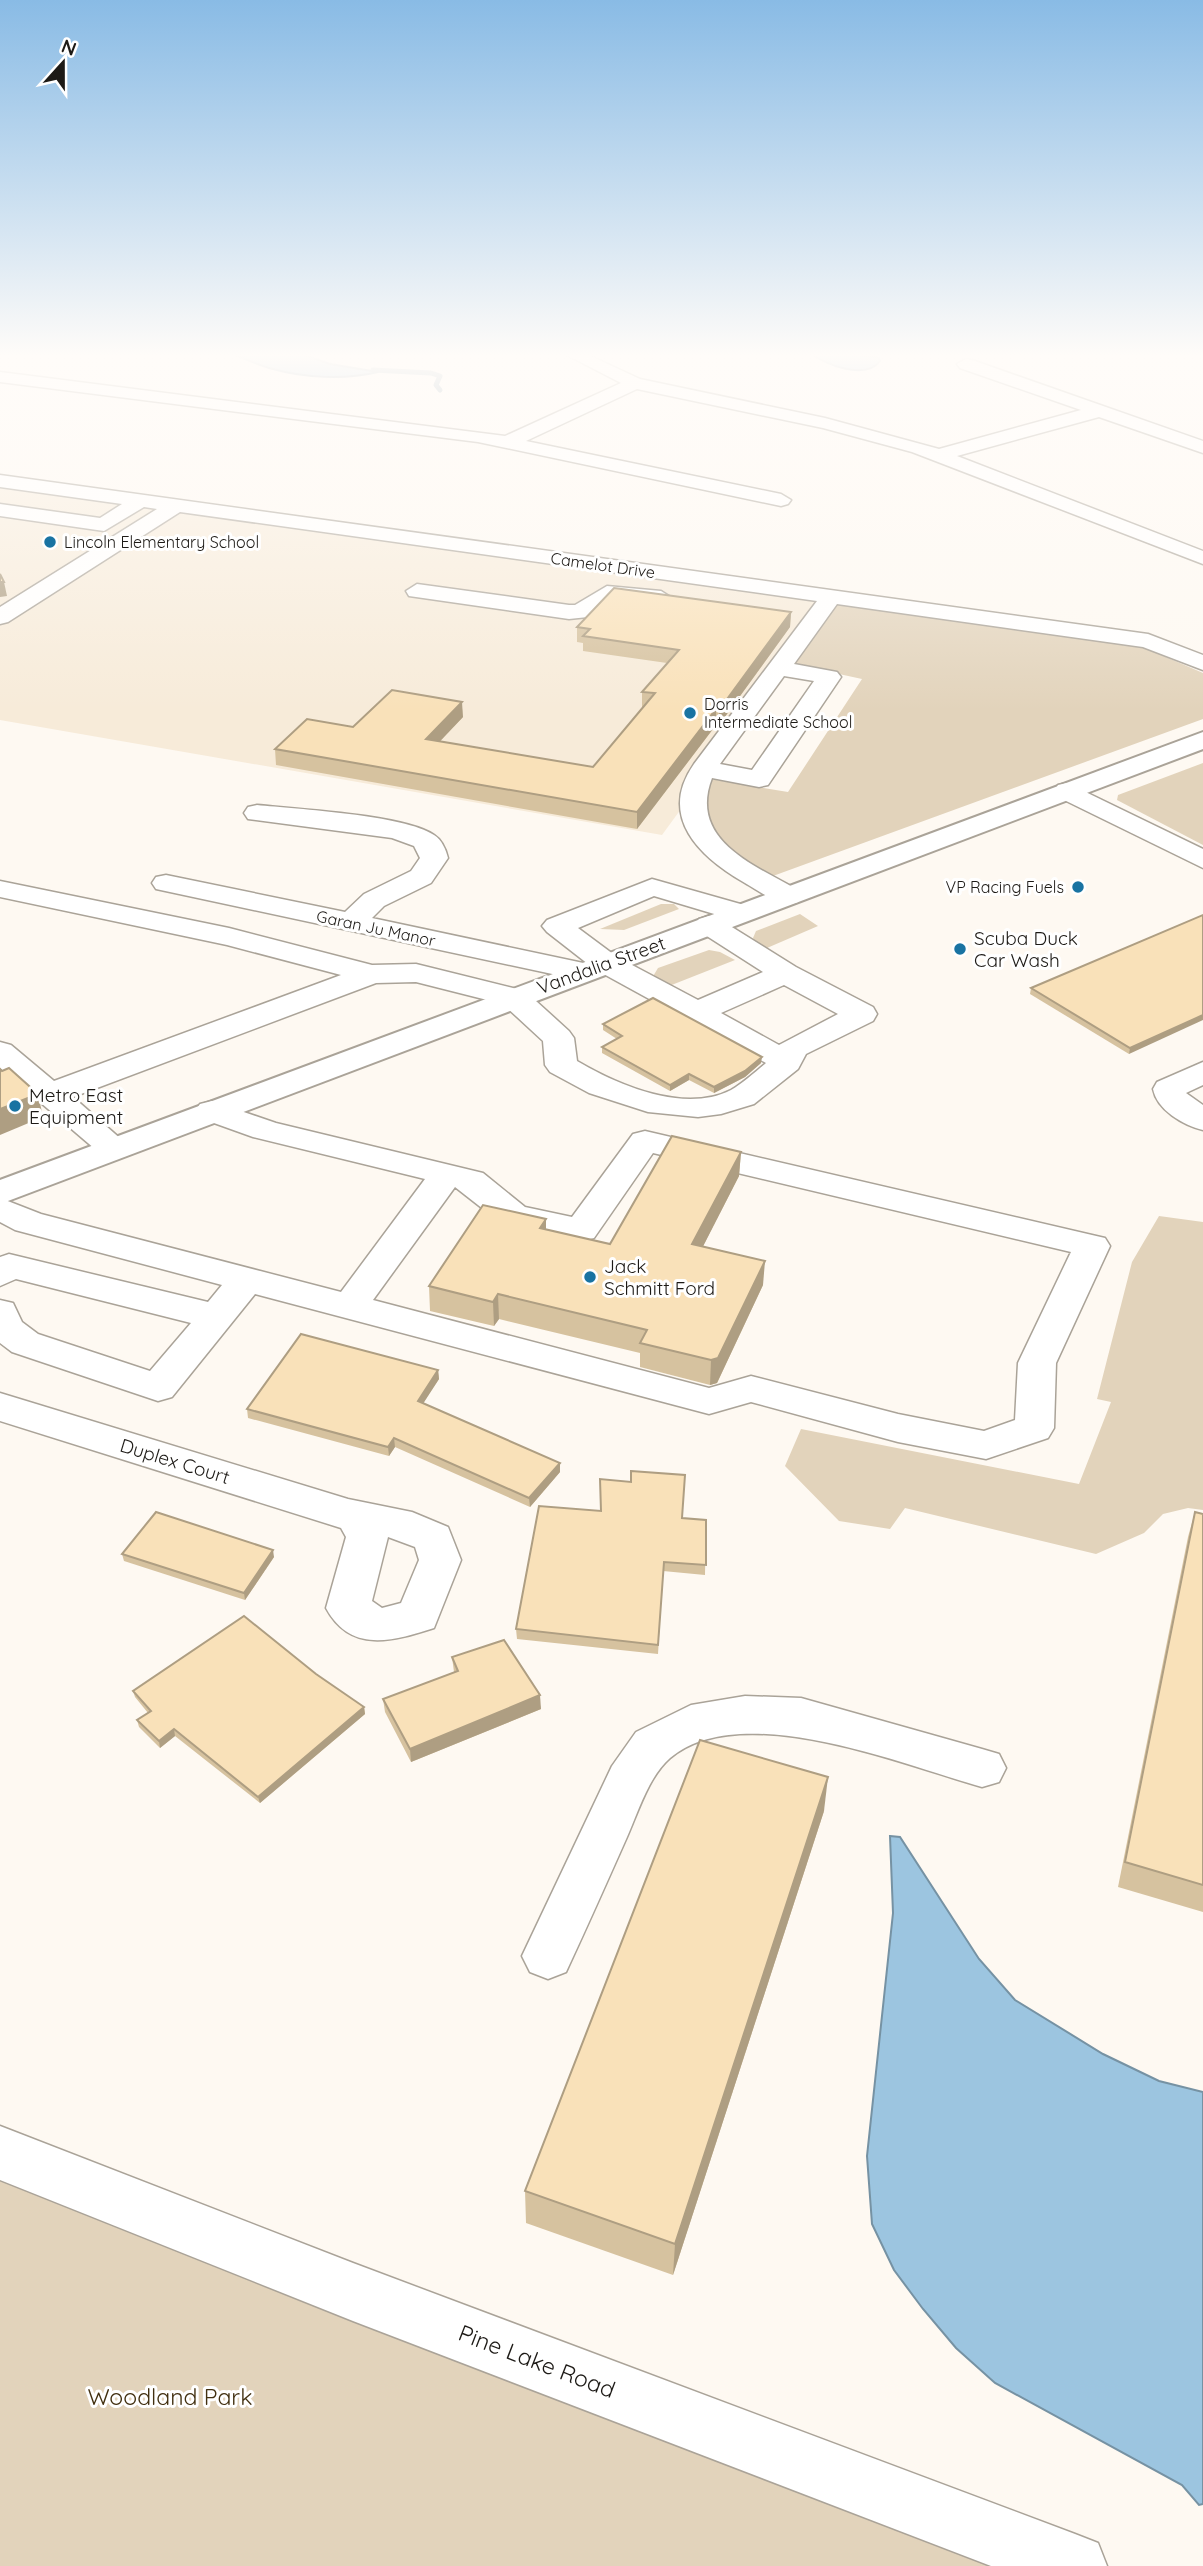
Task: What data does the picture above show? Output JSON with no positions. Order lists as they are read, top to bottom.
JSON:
{
  "streets": {
    "main road": ["Vandalia Street"],
    "street": [
      "Camelot Drive",
      "Garan Ju Manor",
      "Duplex Court",
      "Pine Lake Road"
    ]
  },
  "crossings": [
    ["Garan Ju Manor", "Vandalia Street"]
  ],
  "parks": ["Woodland Park"],
  "places": [
    "Lincoln Elementary School",
    "Dorris Intermediate School",
    "VP Racing Fuels",
    "Scuba Duck Car Wash",
    "Metro East Equipment",
    "Jack Schmitt Ford"
  ],
  "north": "top"
}
